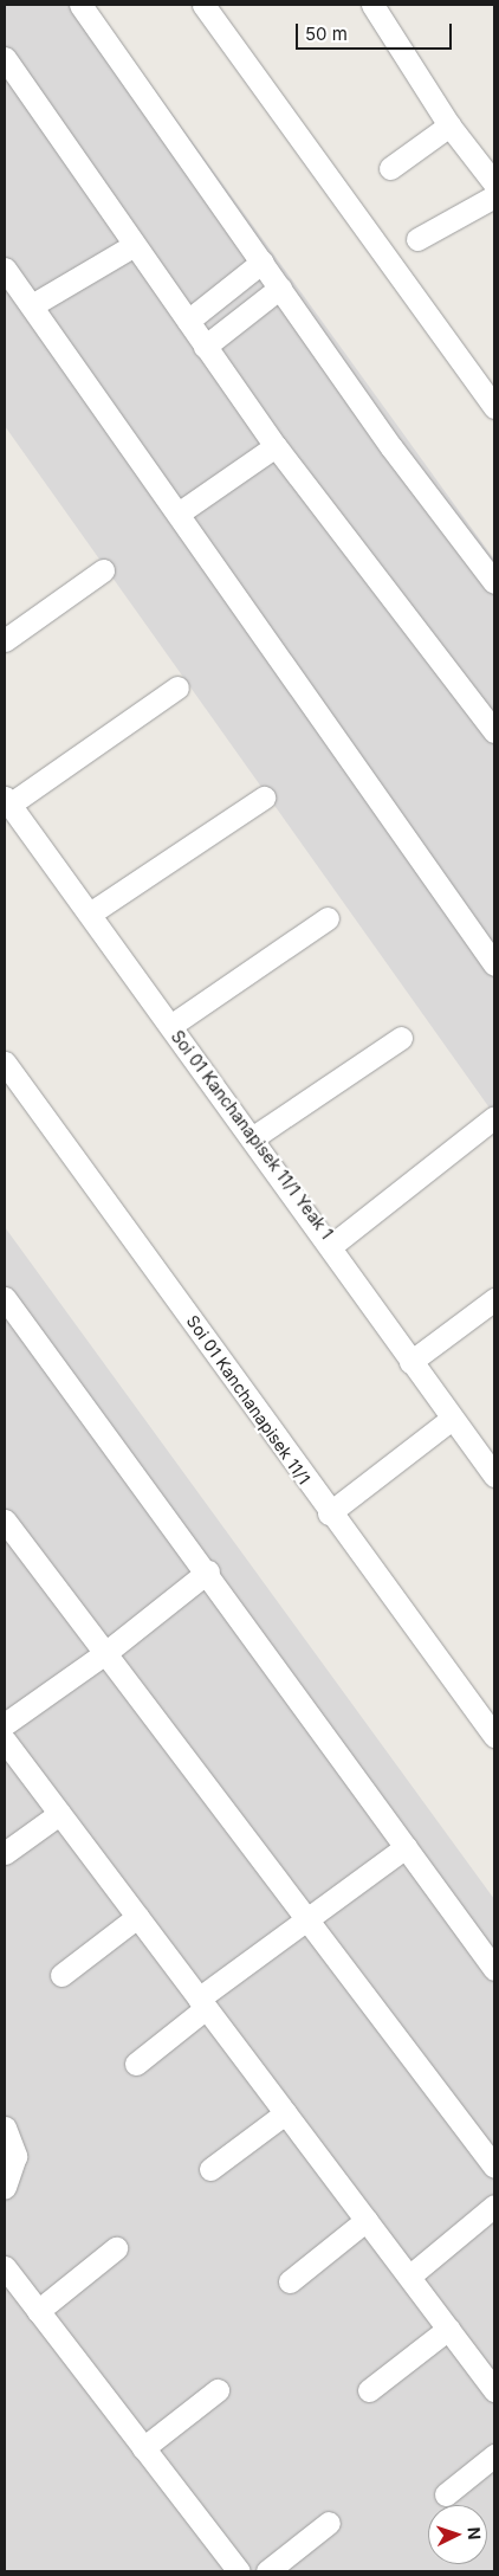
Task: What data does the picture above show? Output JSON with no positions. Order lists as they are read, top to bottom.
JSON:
{
  "streets": {
    "street": ["Soi 01 Kanchanapisek 11/1 Yeak 1", "Soi 01 Kanchanapisek 11/1"]
  },
  "scale_bar": "50 m",
  "north": "right"
}
